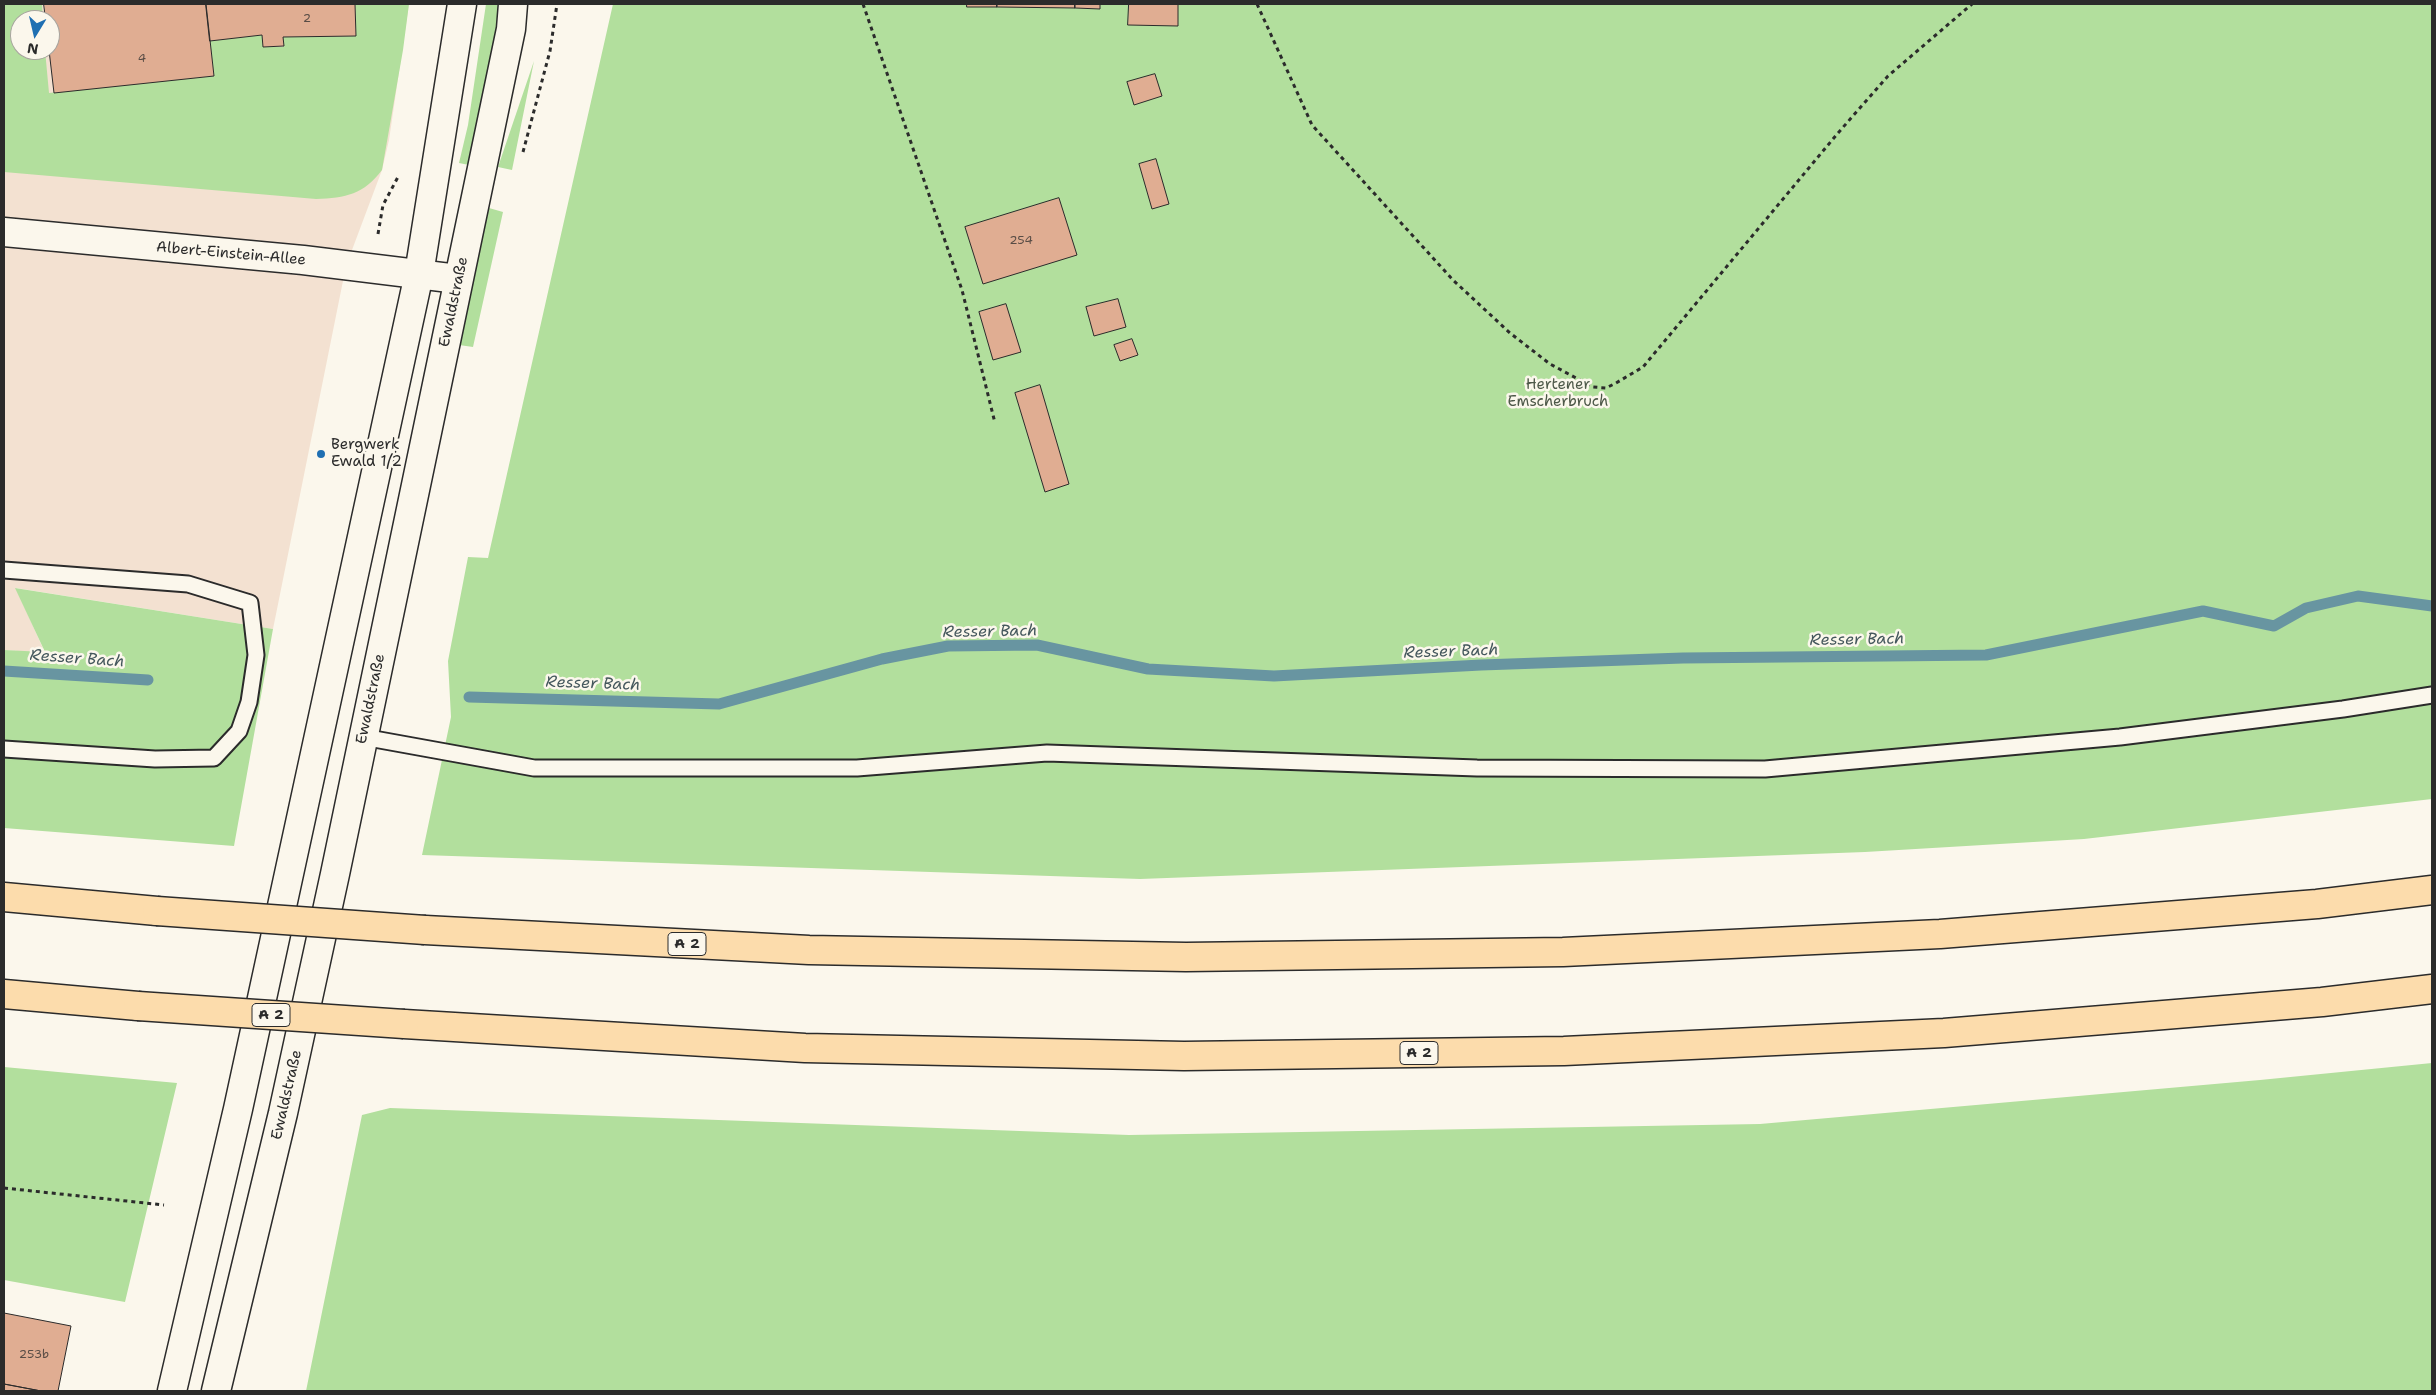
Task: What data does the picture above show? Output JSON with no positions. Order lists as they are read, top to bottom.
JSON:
{
  "streets": {
    "highway": ["A 2"],
    "main road": ["Albert-Einstein-Allee", "Ewaldstraße"]
  },
  "crossings": [
    ["Albert-Einstein-Allee", "Ewaldstraße"]
  ],
  "water": ["Resser Bach"],
  "parks": ["Hertener Emscherbruch"],
  "places": ["Bergwerk Ewald 1/2"],
  "house_numbers": [
    "2",
    "4",
    "254",
    "253b"
  ],
  "north": "bottom"
}
